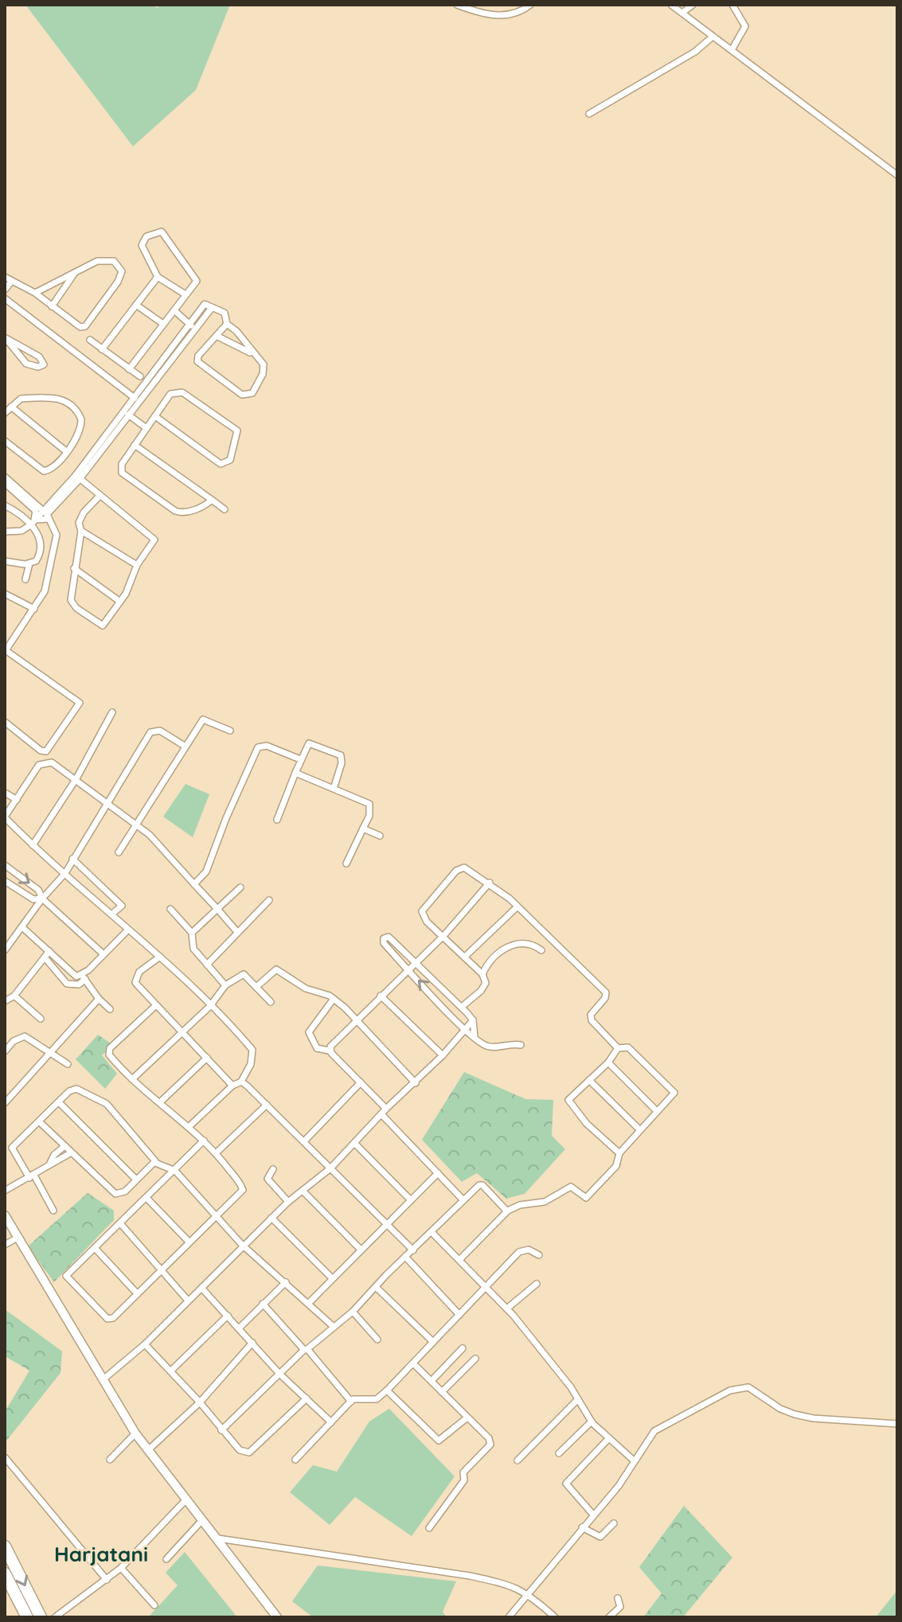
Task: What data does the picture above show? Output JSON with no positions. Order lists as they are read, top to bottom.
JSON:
{
  "districts": ["Harjatani"]
}
